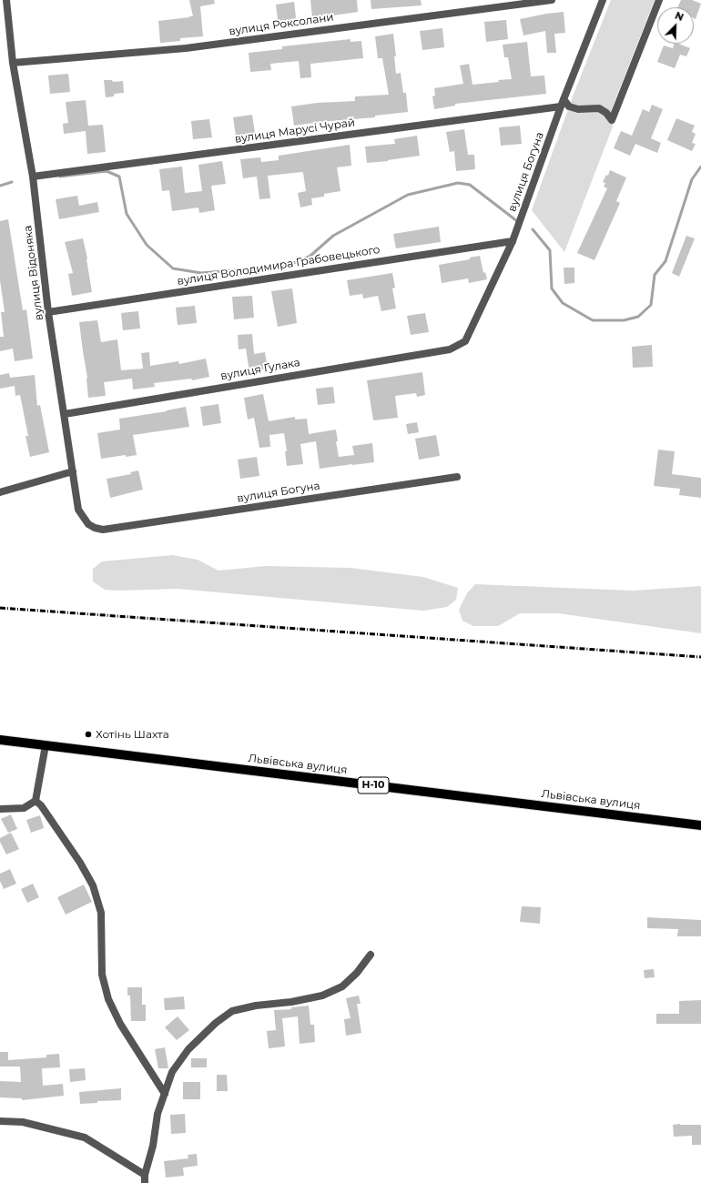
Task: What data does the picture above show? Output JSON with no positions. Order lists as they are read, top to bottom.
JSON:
{
  "streets": {
    "main road": ["Львівська вулиця", "Н-10"],
    "street": [
      "вулиця Роксолани",
      "вулиця Марусі Чурай",
      "вулиця Богуна",
      "вулиця Володимира Грабовецького",
      "вулиця Відоняка",
      "вулиця Гулака"
    ]
  },
  "crossings": [
    ["вулиця Роксолани", "вулиця Відоняка"],
    ["вулиця Марусі Чурай", "вулиця Богуна"],
    ["вулиця Марусі Чурай", "вулиця Відоняка"],
    ["вулиця Богуна", "вулиця Володимира Грабовецького"],
    ["вулиця Богуна", "вулиця Відоняка"],
    ["вулиця Богуна", "вулиця Гулака"],
    ["вулиця Володимира Грабовецького", "вулиця Відоняка"],
    ["вулиця Відоняка", "вулиця Гулака"]
  ],
  "places": ["Хотінь Шахта"],
  "north": "top right"
}
